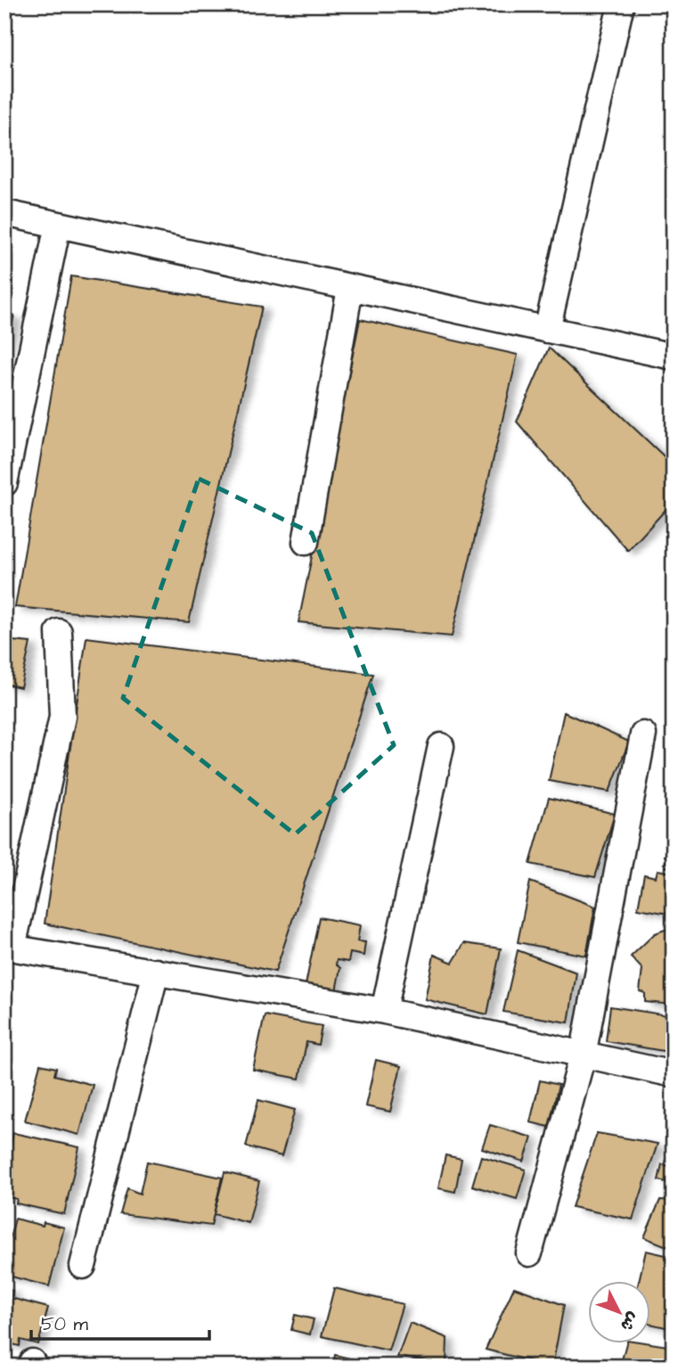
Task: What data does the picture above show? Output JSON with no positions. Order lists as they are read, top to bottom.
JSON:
{
  "scale_bar": "50 m",
  "north": "bottom right"
}
